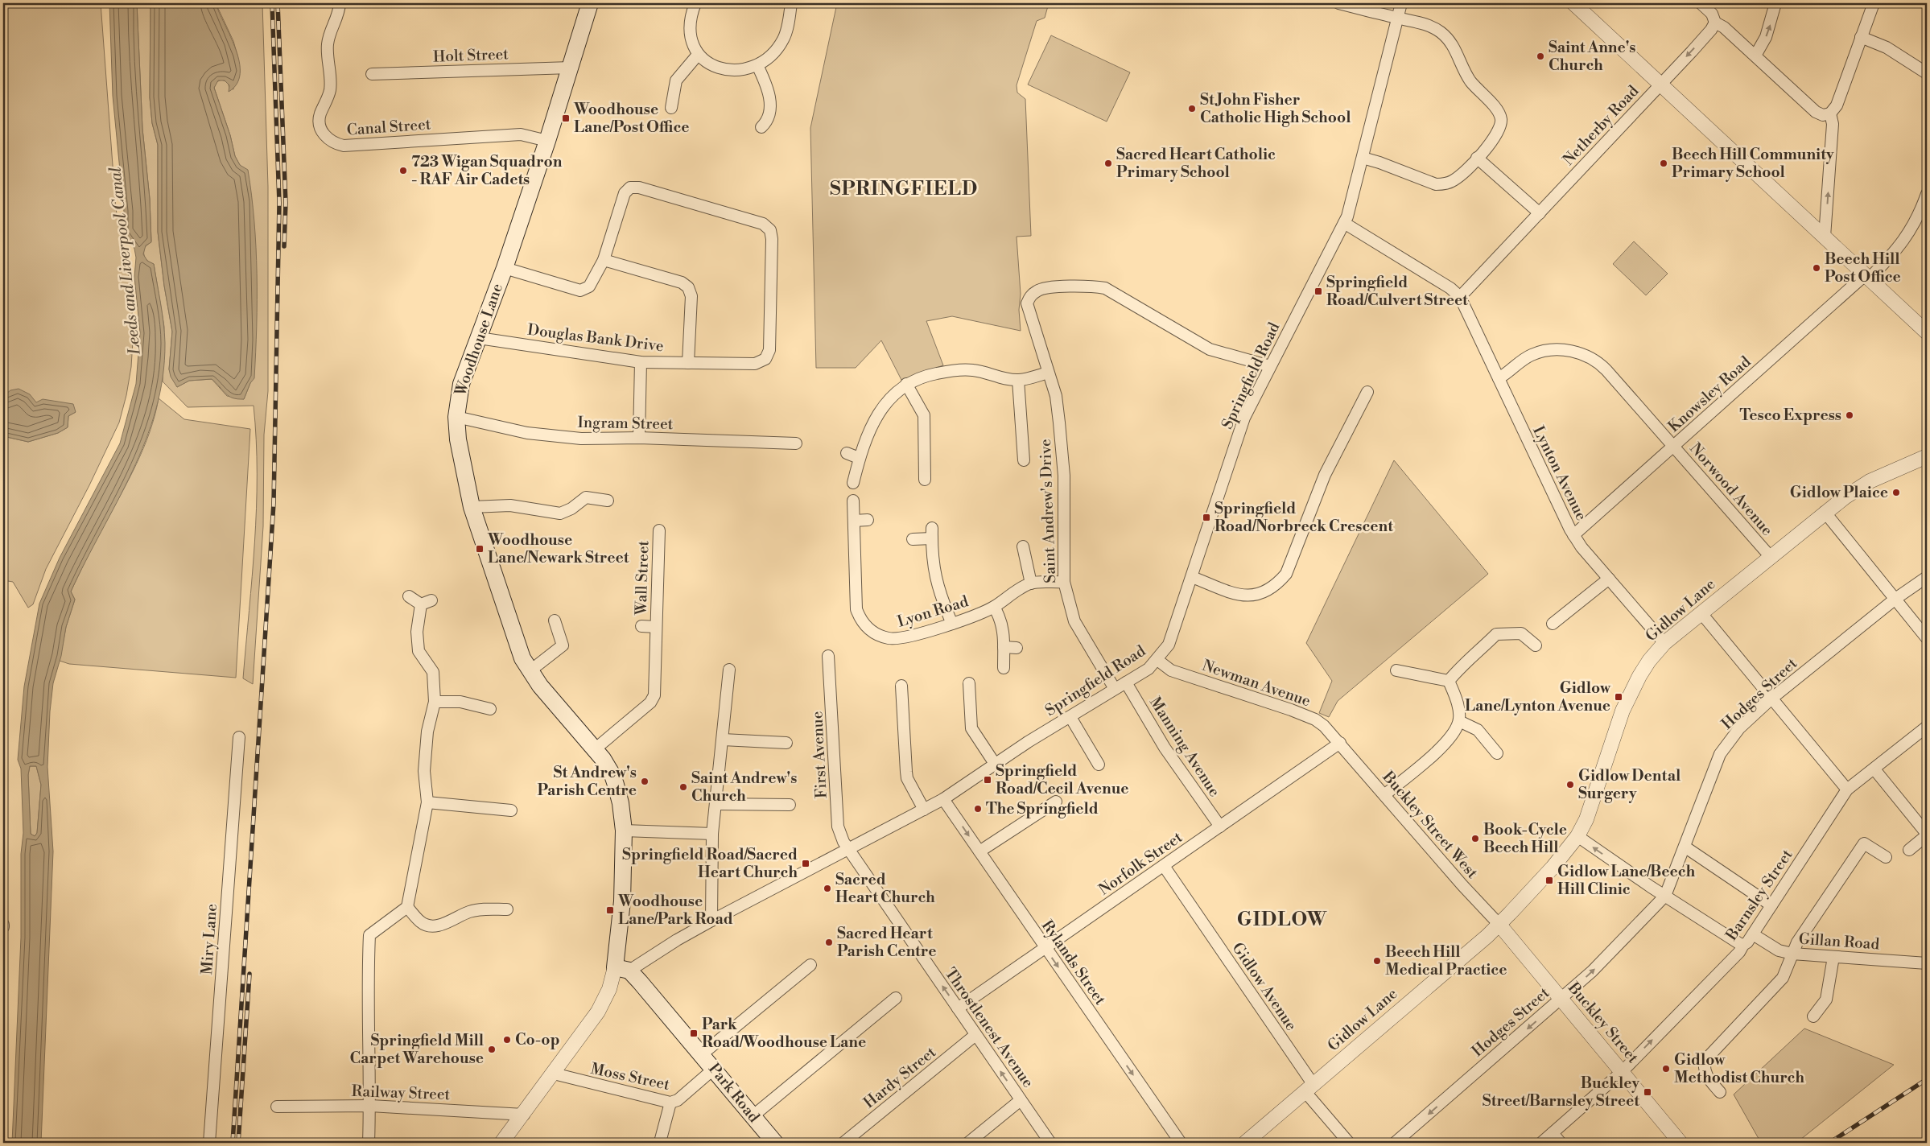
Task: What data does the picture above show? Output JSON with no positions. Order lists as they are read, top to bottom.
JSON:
{
  "streets": {
    "main road": ["Woodhouse Lane", "Park Road"],
    "street": [
      "Holt Street",
      "Netherby Road",
      "Canal Street",
      "Douglas Bank Drive",
      "Springfield Road",
      "Knowsley Road",
      "Ingram Street",
      "Lynton Avenue",
      "Norwood Avenue",
      "Saint Andrew's Drive",
      "Wall Street",
      "Gidlow Lane",
      "Lyon Road",
      "Newman Avenue",
      "Hodges Street",
      "Manning Avenue",
      "First Avenue",
      "Buckley Street West",
      "Norfolk Street",
      "Barnsley Street",
      "Miry Lane",
      "Gillan Road",
      "Rylands Street",
      "Gidlow Avenue",
      "Buckley Street",
      "Throstlenest Avenue",
      "Moss Street",
      "Hardy Street",
      "Railway Street"
    ]
  },
  "crossings": [
    ["Holt Street", "Woodhouse Lane"],
    ["Netherby Road", "Lynton Avenue"],
    ["Canal Street", "Woodhouse Lane"],
    ["Douglas Bank Drive", "Woodhouse Lane"],
    ["Woodhouse Lane", "Springfield Road"],
    ["Woodhouse Lane", "Ingram Street"],
    ["Woodhouse Lane", "Wall Street"],
    ["Woodhouse Lane", "Moss Street"],
    ["Woodhouse Lane", "Railway Street"],
    ["Woodhouse Lane", "Park Road"],
    ["Springfield Road", "Saint Andrew's Drive"],
    ["Springfield Road", "Newman Avenue"],
    ["Springfield Road", "Manning Avenue"],
    ["Springfield Road", "First Avenue"],
    ["Springfield Road", "Rylands Street"],
    ["Springfield Road", "Throstlenest Avenue"],
    ["Springfield Road", "Park Road"],
    ["Knowsley Road", "Lynton Avenue"],
    ["Knowsley Road", "Norwood Avenue"],
    ["Lynton Avenue", "Norwood Avenue"],
    ["Lynton Avenue", "Gidlow Lane"],
    ["Norwood Avenue", "Gidlow Lane"],
    ["Saint Andrew's Drive", "Lyon Road"],
    ["Gidlow Lane", "Buckley Street West"],
    ["Gidlow Lane", "Gidlow Avenue"],
    ["Gidlow Lane", "Buckley Street"],
    ["Newman Avenue", "Buckley Street West"],
    ["Newman Avenue", "Norfolk Street"],
    ["Hodges Street", "Buckley Street"],
    ["Manning Avenue", "Norfolk Street"],
    ["First Avenue", "Throstlenest Avenue"],
    ["Buckley Street West", "Norfolk Street"],
    ["Buckley Street West", "Buckley Street"],
    ["Norfolk Street", "Rylands Street"],
    ["Norfolk Street", "Gidlow Avenue"],
    ["Norfolk Street", "Throstlenest Avenue"],
    ["Barnsley Street", "Gillan Road"],
    ["Barnsley Street", "Buckley Street"],
    ["Throstlenest Avenue", "Hardy Street"],
    ["Moss Street", "Park Road"]
  ],
  "one_way": ["Rylands Street", "Throstlenest Avenue"],
  "districts": ["SPRINGFIELD", "GIDLOW"],
  "water": ["Leeds and Liverpool Canal"],
  "places": {
    "other": [
      "Saint Anne's Church",
      "St John Fisher Catholic High School",
      "Sacred Heart Catholic Primary School",
      "Beech Hill Community Primary School",
      "723 Wigan Squadron - RAF Air Cadets",
      "Beech Hill Post Office",
      "Tesco Express",
      "Gidlow Plaice",
      "St Andrew's Parish Centre",
      "Gidlow Dental Surgery",
      "Saint Andrew's Church",
      "The Springfield",
      "Book-Cycle Beech Hill",
      "Sacred Heart Church",
      "Sacred Heart Parish Centre",
      "Beech Hill Medical Practice",
      "Co-op",
      "Springfield Mill Carpet Warehouse",
      "Gidlow Methodist Church"
    ],
    "transit": [
      "Woodhouse Lane/Post Office",
      "Springfield Road/Culvert Street",
      "Springfield Road/Norbreck Crescent",
      "Woodhouse Lane/Newark Street",
      "Gidlow Lane/Lynton Avenue",
      "Springfield Road/Cecil Avenue",
      "Springfield Road/Sacred Heart Church",
      "Gidlow Lane/Beech Hill Clinic",
      "Woodhouse Lane/Park Road",
      "Park Road/Woodhouse Lane",
      "Buckley Street/Barnsley Street"
    ]
  }
}
